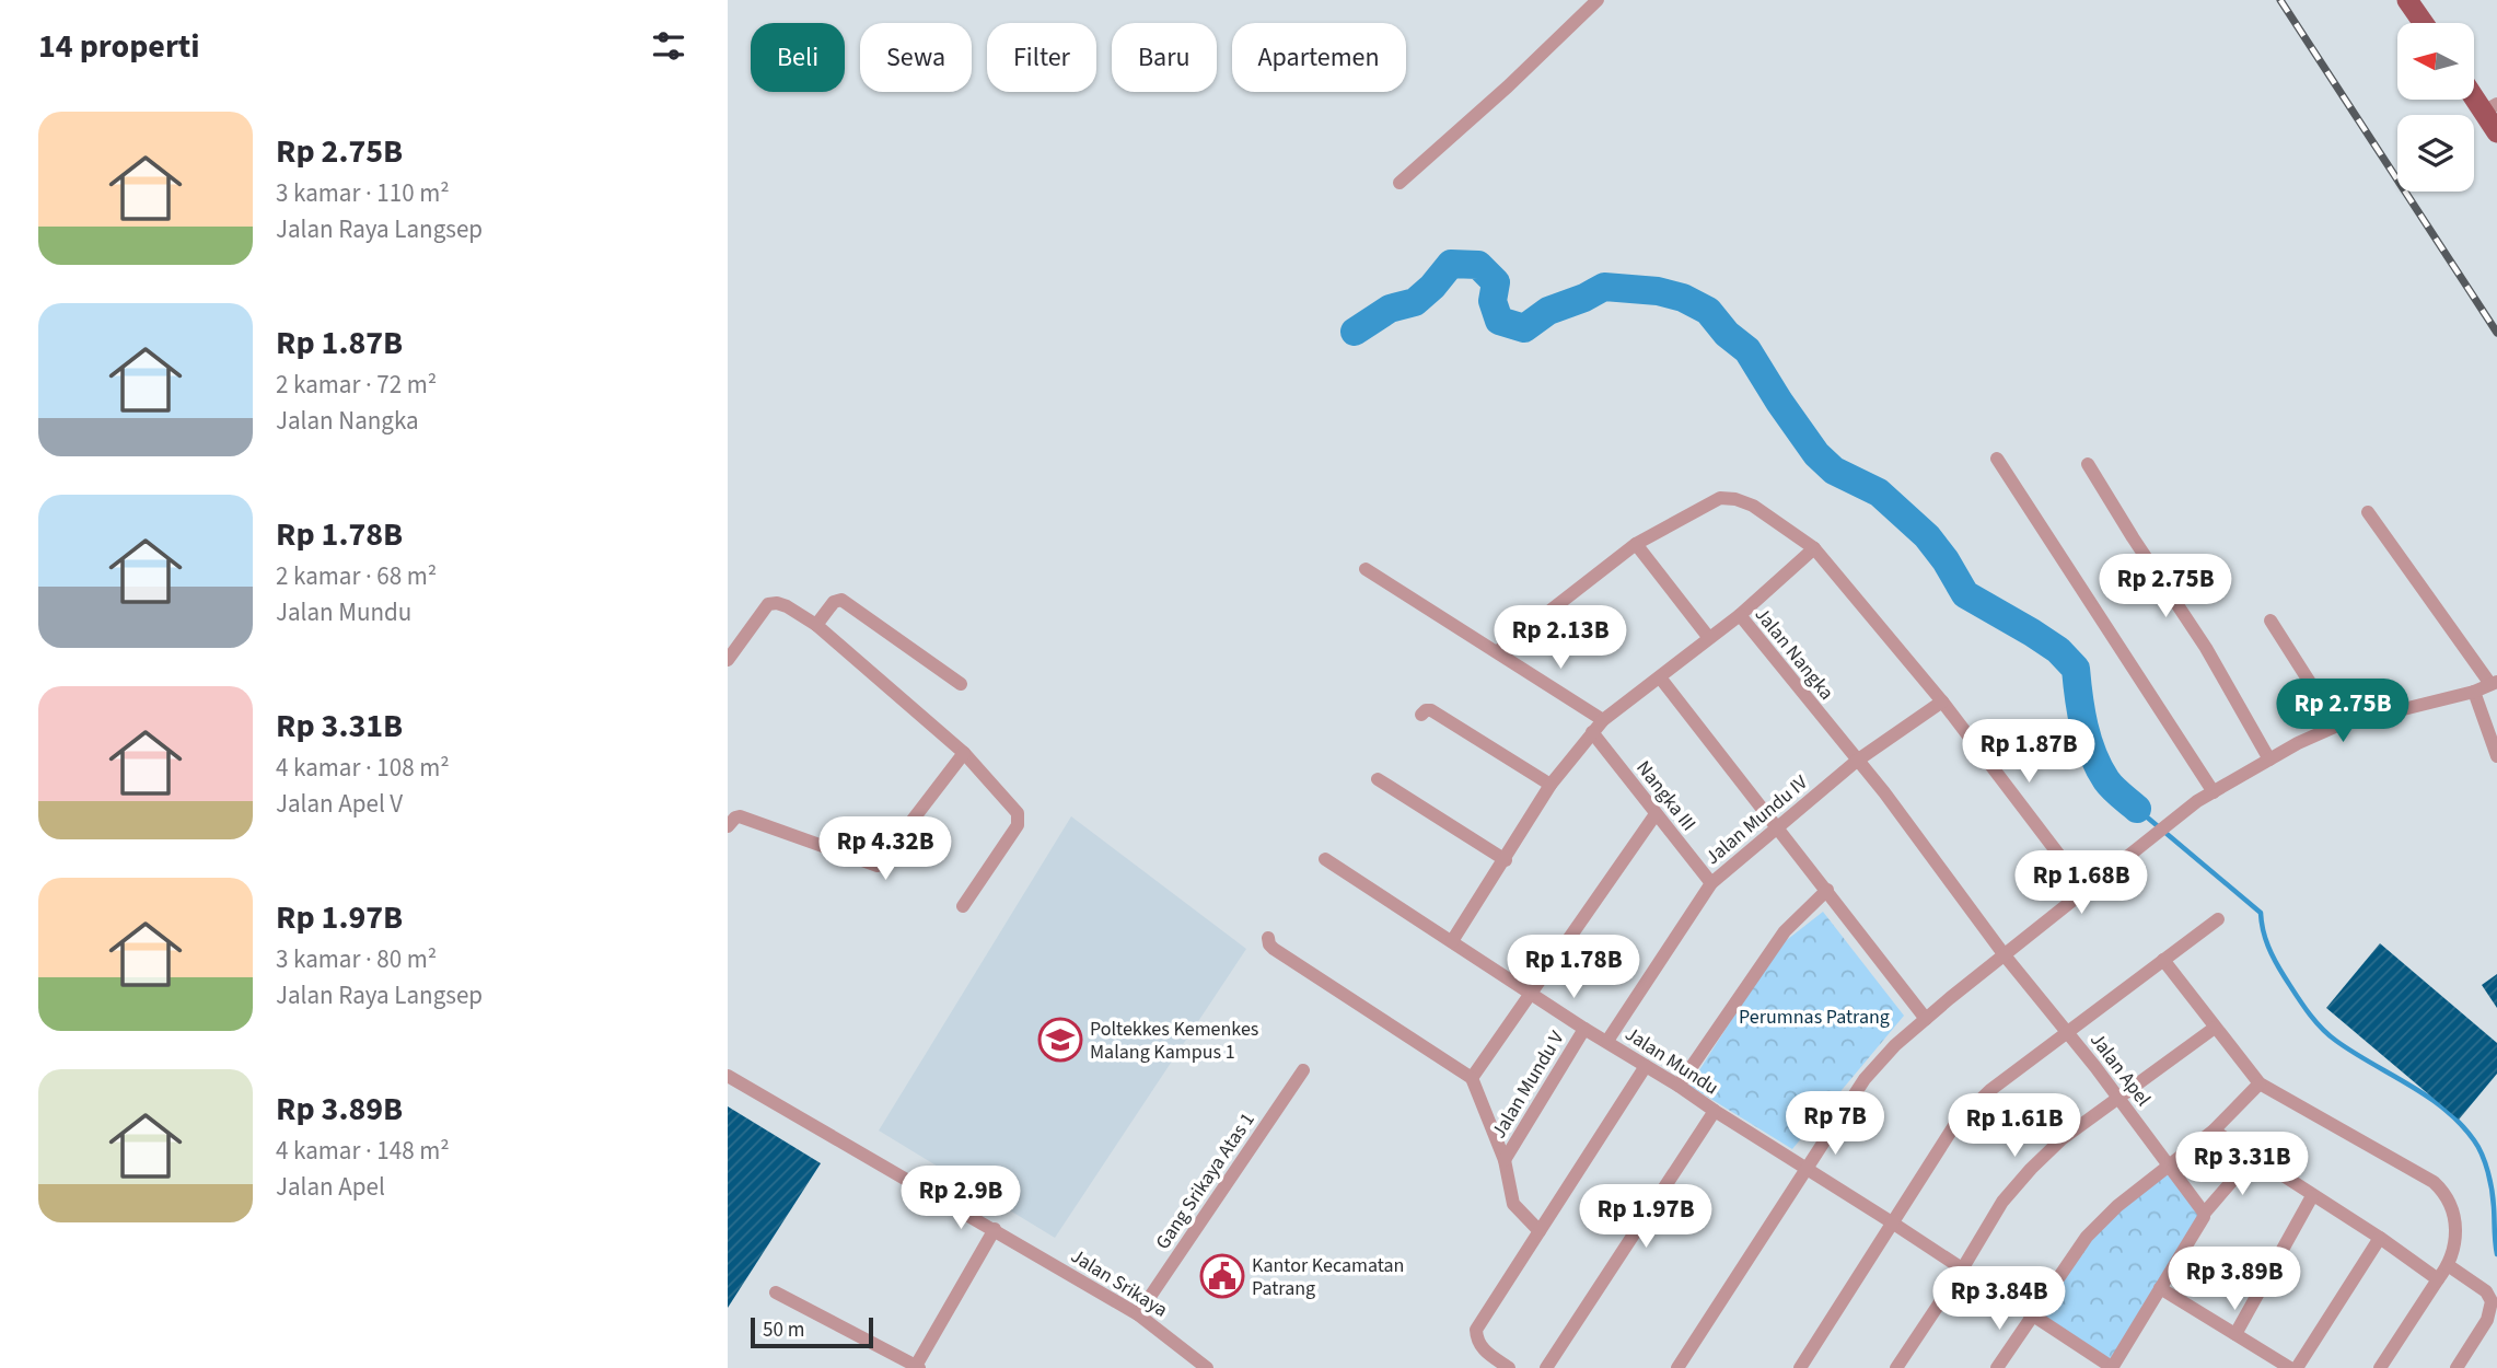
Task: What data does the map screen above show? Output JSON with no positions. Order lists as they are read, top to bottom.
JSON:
{
  "streets": {
    "street": [
      "Jalan Nangka",
      "Nangka III",
      "Jalan Mundu IV",
      "Jalan Mundu",
      "Jalan Apel",
      "Jalan Mundu V",
      "Gang Srikaya Atas 1",
      "Jalan Srikaya"
    ]
  },
  "crossings": [
    ["Jalan Nangka", "Nangka III"],
    ["Jalan Nangka", "Jalan Mundu IV"],
    ["Jalan Nangka", "Jalan Mundu"],
    ["Jalan Nangka", "Jalan Apel"],
    ["Nangka III", "Jalan Mundu IV"],
    ["Jalan Mundu IV", "Jalan Mundu"],
    ["Jalan Mundu", "Jalan Mundu V"],
    ["Gang Srikaya Atas 1", "Jalan Srikaya"]
  ],
  "parks": ["Perumnas Patrang"],
  "places": {
    "school or university": ["Poltekkes Kemenkes Malang Kampus 1"],
    "public building": ["Kantor Kecamatan Patrang"]
  },
  "scale_bar": "50 m",
  "north": "left",
  "page": {
    "heading": "14 properti",
    "chip": [
      "Beli",
      "Sewa",
      "Filter",
      "Baru",
      "Apartemen"
    ],
    "list": [
      {
        "name": "Rp 2.75B",
        "note": "3 kamar · 110 m² · Jalan Raya Langsep"
      },
      {
        "name": "Rp 1.87B",
        "note": "2 kamar · 72 m² · Jalan Nangka"
      },
      {
        "name": "Rp 1.78B",
        "note": "2 kamar · 68 m² · Jalan Mundu"
      },
      {
        "name": "Rp 3.31B",
        "note": "4 kamar · 108 m² · Jalan Apel V"
      },
      {
        "name": "Rp 1.97B",
        "note": "3 kamar · 80 m² · Jalan Raya Langsep"
      },
      {
        "name": "Rp 3.89B",
        "note": "4 kamar · 148 m² · Jalan Apel"
      }
    ],
    "price": [
      "Rp 2.75B",
      "Rp 2.13B",
      "Rp 2.75B",
      "Rp 1.87B",
      "Rp 4.32B",
      "Rp 1.68B",
      "Rp 1.78B",
      "Rp 7B",
      "Rp 1.61B",
      "Rp 3.31B",
      "Rp 2.9B",
      "Rp 1.97B",
      "Rp 3.89B",
      "Rp 3.84B"
    ],
    "scale": "50 m"
  }
}
